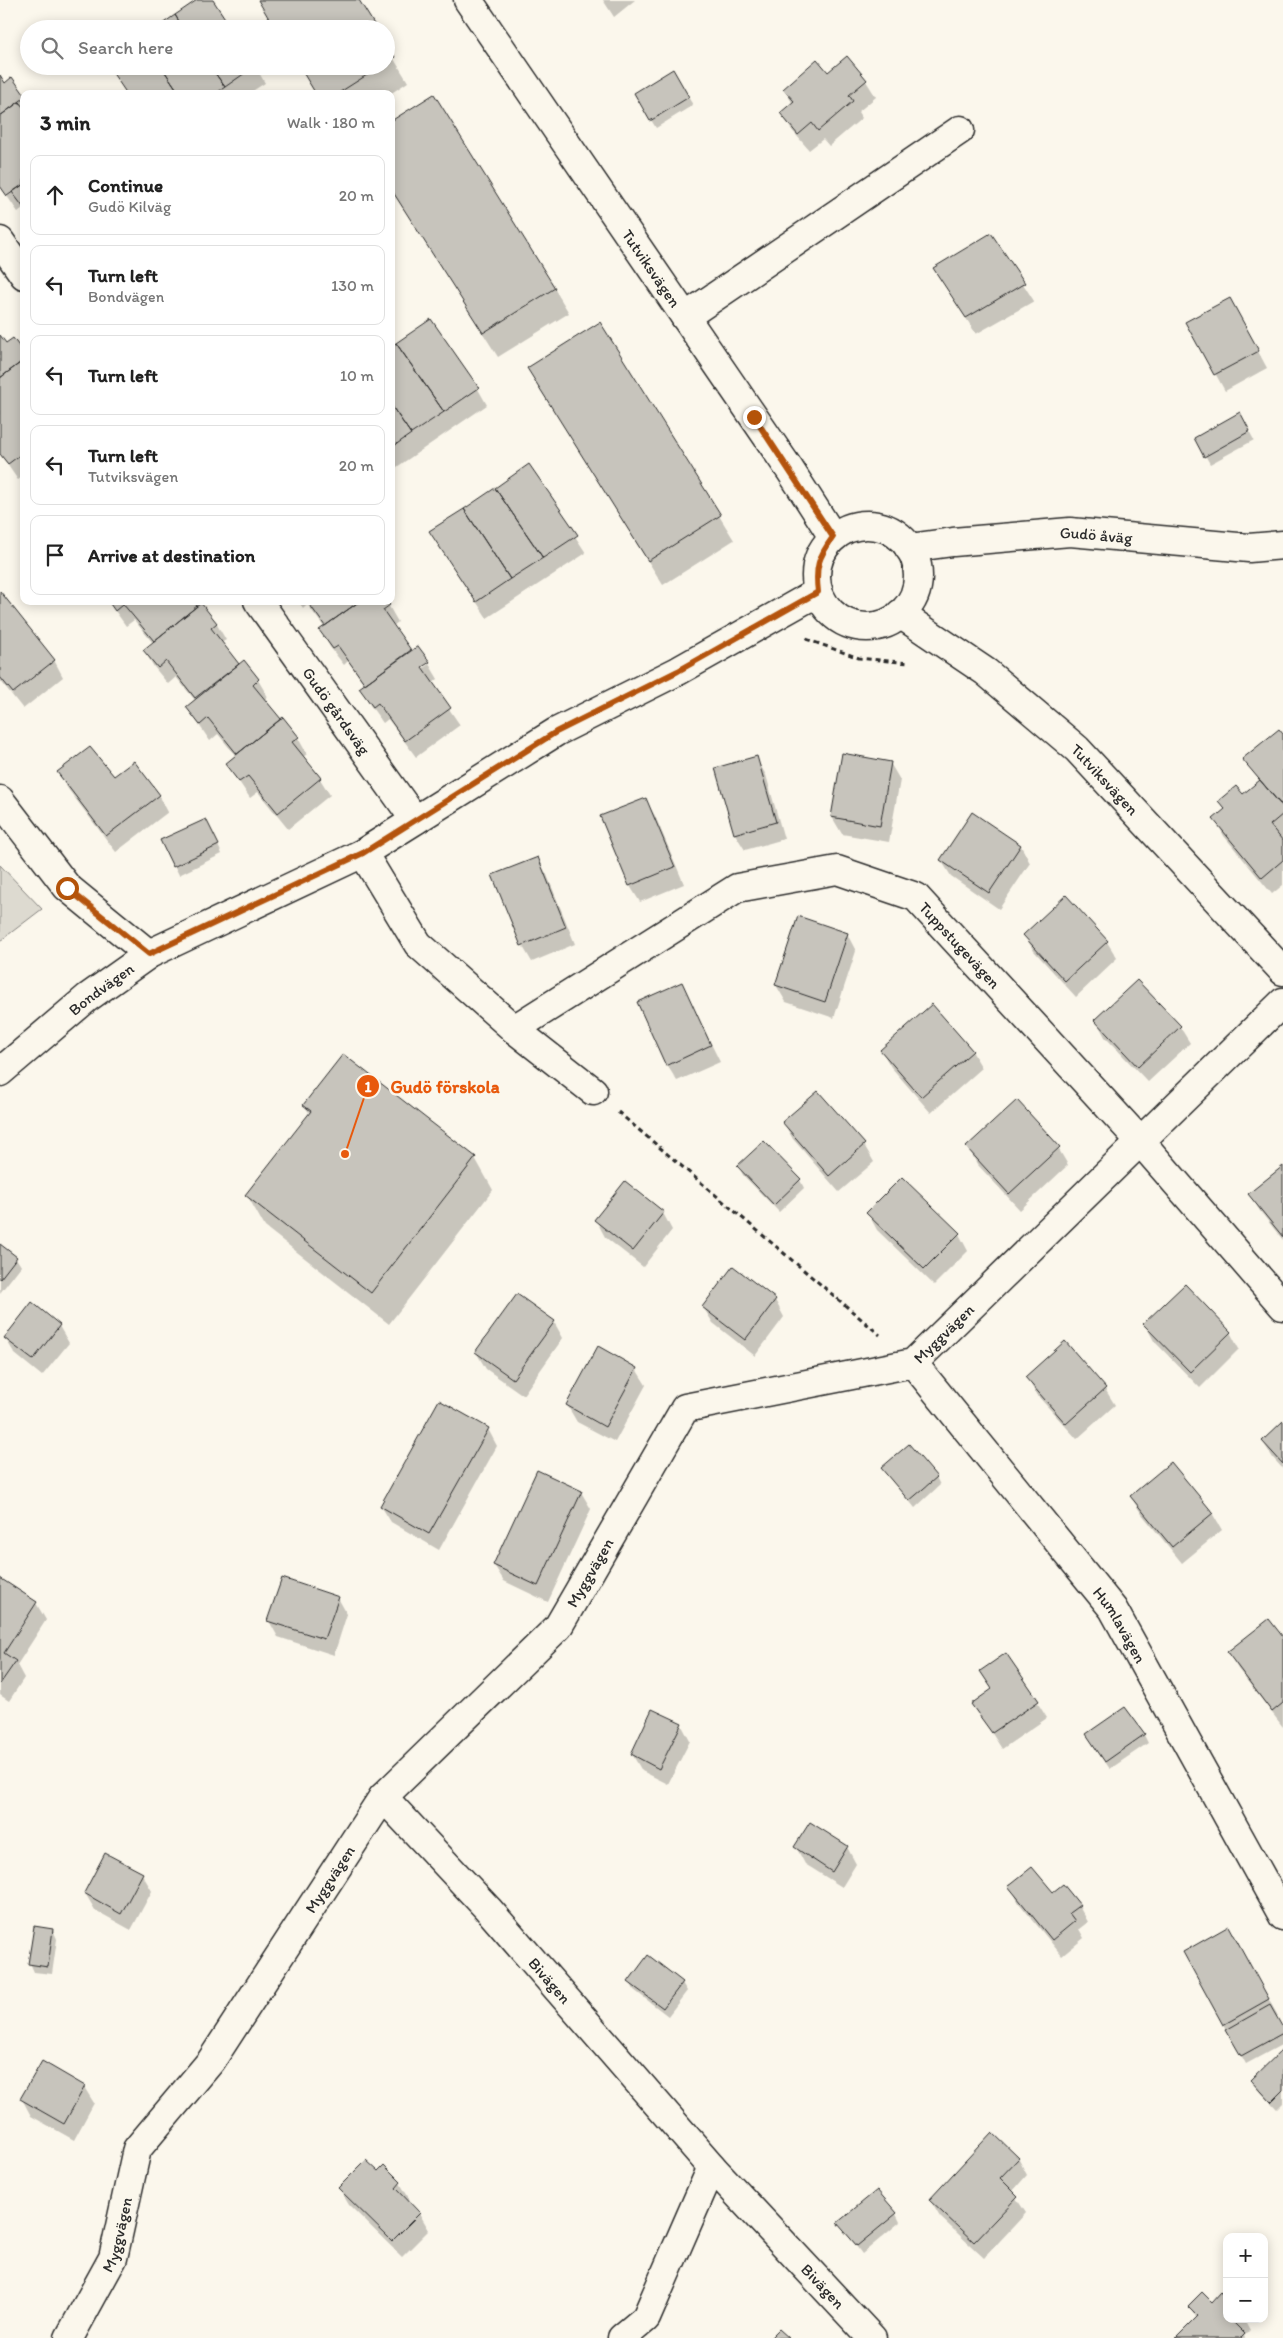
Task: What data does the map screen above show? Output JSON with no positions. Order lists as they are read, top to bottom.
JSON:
{
  "streets": {
    "street": [
      "Tutviksvägen",
      "Gudö åväg",
      "Gudö gårdsväg",
      "Tuppstugevägen",
      "Bondvägen",
      "Myggvägen",
      "Humlavägen",
      "Bivägen"
    ]
  },
  "crossings": [
    ["Tutviksvägen", "Gudö åväg"],
    ["Tutviksvägen", "Bondvägen"],
    ["Gudö åväg", "Bondvägen"],
    ["Gudö gårdsväg", "Bondvägen"],
    ["Tuppstugevägen", "Myggvägen"],
    ["Myggvägen", "Humlavägen"],
    ["Myggvägen", "Bivägen"]
  ],
  "places": ["Gudö förskola"],
  "page": {
    "search": "Search here",
    "heading": ["3 min", "Walk · 180 m"],
    "list": [
      ["Continue", "Gudö Kilväg", "20 m"],
      ["Turn left", "Bondvägen", "130 m"],
      ["Turn left", "10 m"],
      ["Turn left", "Tutviksvägen", "20 m"],
      "Arrive at destination"
    ],
    "map_buttons": ["+", "−"]
  }
}
